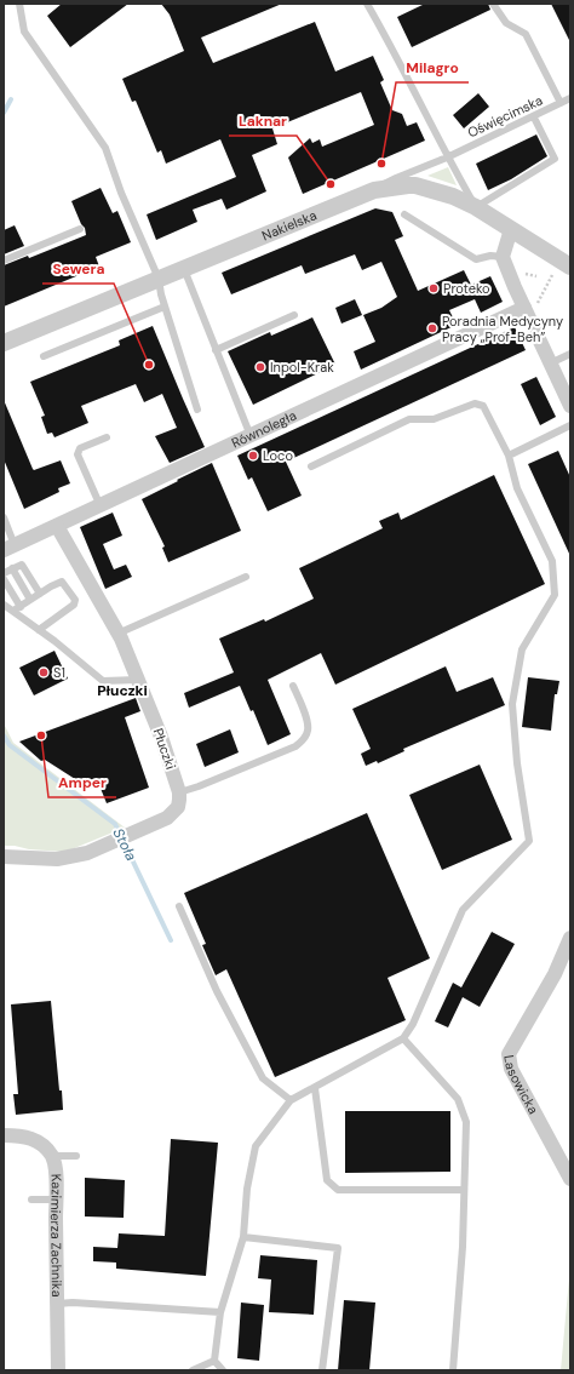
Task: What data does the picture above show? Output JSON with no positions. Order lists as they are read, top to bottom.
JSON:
{
  "streets": {
    "street": [
      "Nakielska",
      "Równoległa",
      "Płuczki",
      "Lasowicka",
      "Kazimierza Zachnika"
    ],
    "lane": ["Oświęcimska"]
  },
  "crossings": [
    ["Oświęcimska", "Nakielska"],
    ["Równoległa", "Płuczki"]
  ],
  "districts": ["Płuczki"],
  "water": ["Stoła"],
  "places": [
    "Milagro",
    "Laknar",
    "Proteko",
    "Poradnia Medycyny Pracy „Prof-Beh”",
    "Sewera",
    "Inpol-Krak",
    "Loco",
    "S1",
    "Amper"
  ]
}
